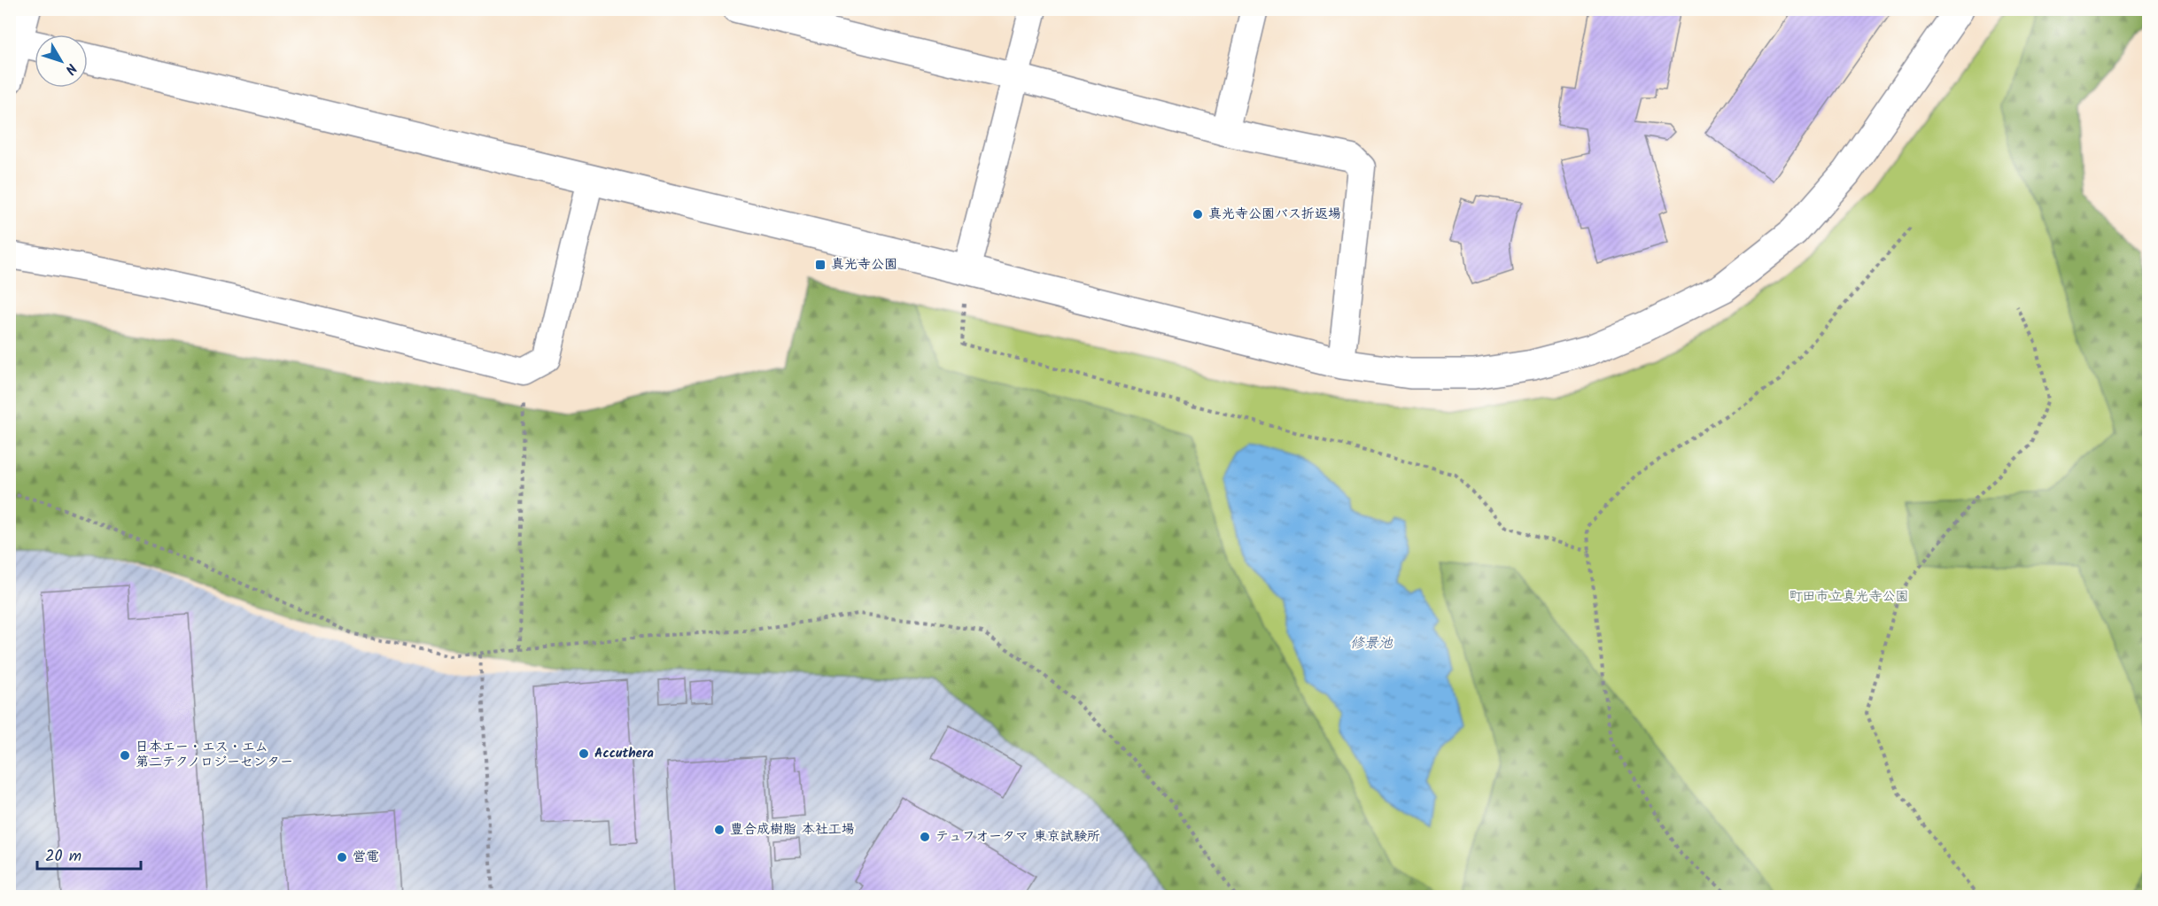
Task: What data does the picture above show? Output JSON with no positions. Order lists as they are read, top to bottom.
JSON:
{
  "water": ["修景池"],
  "parks": ["町田市立真光寺公園"],
  "places": {
    "other": [
      "真光寺公園バス折返場",
      "Accuthera",
      "日本エー・エス・エム 第二テクノロジーセンター",
      "豊合成樹脂 本社工場",
      "テュフオータマ 東京試験所",
      "営電"
    ],
    "transit": ["真光寺公園"]
  },
  "scale_bar": "20 m",
  "north": "bottom right"
}
